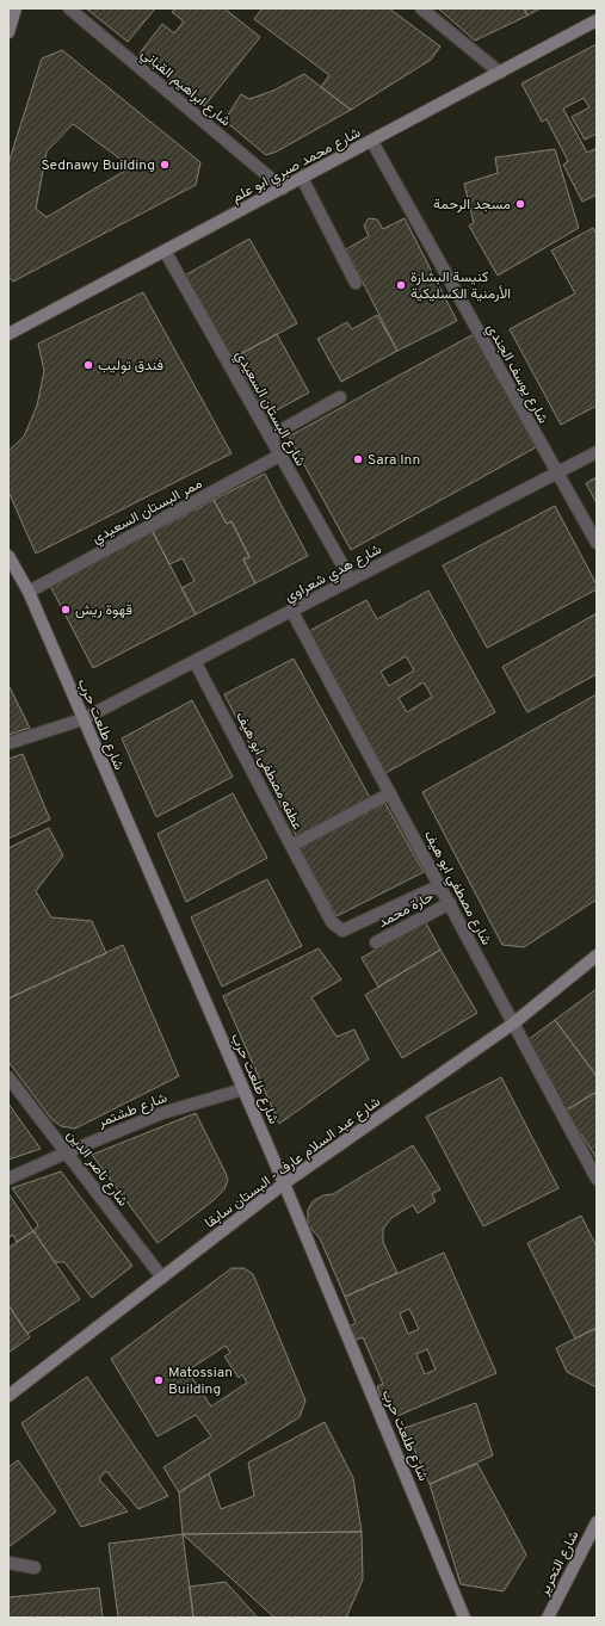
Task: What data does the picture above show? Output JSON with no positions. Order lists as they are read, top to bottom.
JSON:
{
  "streets": {
    "street": [
      "شارع ابراهيم القباني",
      "شارع محمد صبري ابو علم",
      "شارع يوسف الجندي",
      "شارع البستان السعيدي",
      "ممر البستان السعيدي",
      "شارع هدي شعراوي",
      "شارع طلعت حرب",
      "عطفه مصطفى ابو هيف",
      "شارع مصطفي ابو هيف",
      "حارة محمد",
      "شارع طشتمر",
      "شارع عبد السلام عارف - البستان سابقا",
      "شارع ناصر الدين",
      "شارع التحرير"
    ]
  },
  "crossings": [
    ["شارع ابراهيم القباني", "شارع محمد صبري ابو علم"],
    ["شارع محمد صبري ابو علم", "شارع يوسف الجندي"],
    ["شارع محمد صبري ابو علم", "شارع البستان السعيدي"],
    ["شارع يوسف الجندي", "شارع هدي شعراوي"],
    ["شارع البستان السعيدي", "ممر البستان السعيدي"],
    ["شارع البستان السعيدي", "شارع هدي شعراوي"],
    ["ممر البستان السعيدي", "شارع طلعت حرب"],
    ["شارع هدي شعراوي", "شارع طلعت حرب"],
    ["شارع هدي شعراوي", "عطفه مصطفى ابو هيف"],
    ["شارع هدي شعراوي", "شارع مصطفي ابو هيف"],
    ["شارع طلعت حرب", "شارع طشتمر"],
    ["شارع طلعت حرب", "شارع عبد السلام عارف - البستان سابقا"],
    ["عطفه مصطفى ابو هيف", "شارع مصطفي ابو هيف"],
    ["شارع مصطفي ابو هيف", "حارة محمد"],
    ["شارع مصطفي ابو هيف", "شارع عبد السلام عارف - البستان سابقا"],
    ["شارع طشتمر", "شارع ناصر الدين"],
    ["شارع عبد السلام عارف - البستان سابقا", "شارع ناصر الدين"]
  ],
  "places": [
    "Sednawy Building",
    "مسجد الرحمة",
    "كنيسة البشارة الأرمنية الكسليكية",
    "فندق توليب",
    "Sara Inn",
    "قهوة ريش",
    "Matossian Building"
  ]
}
